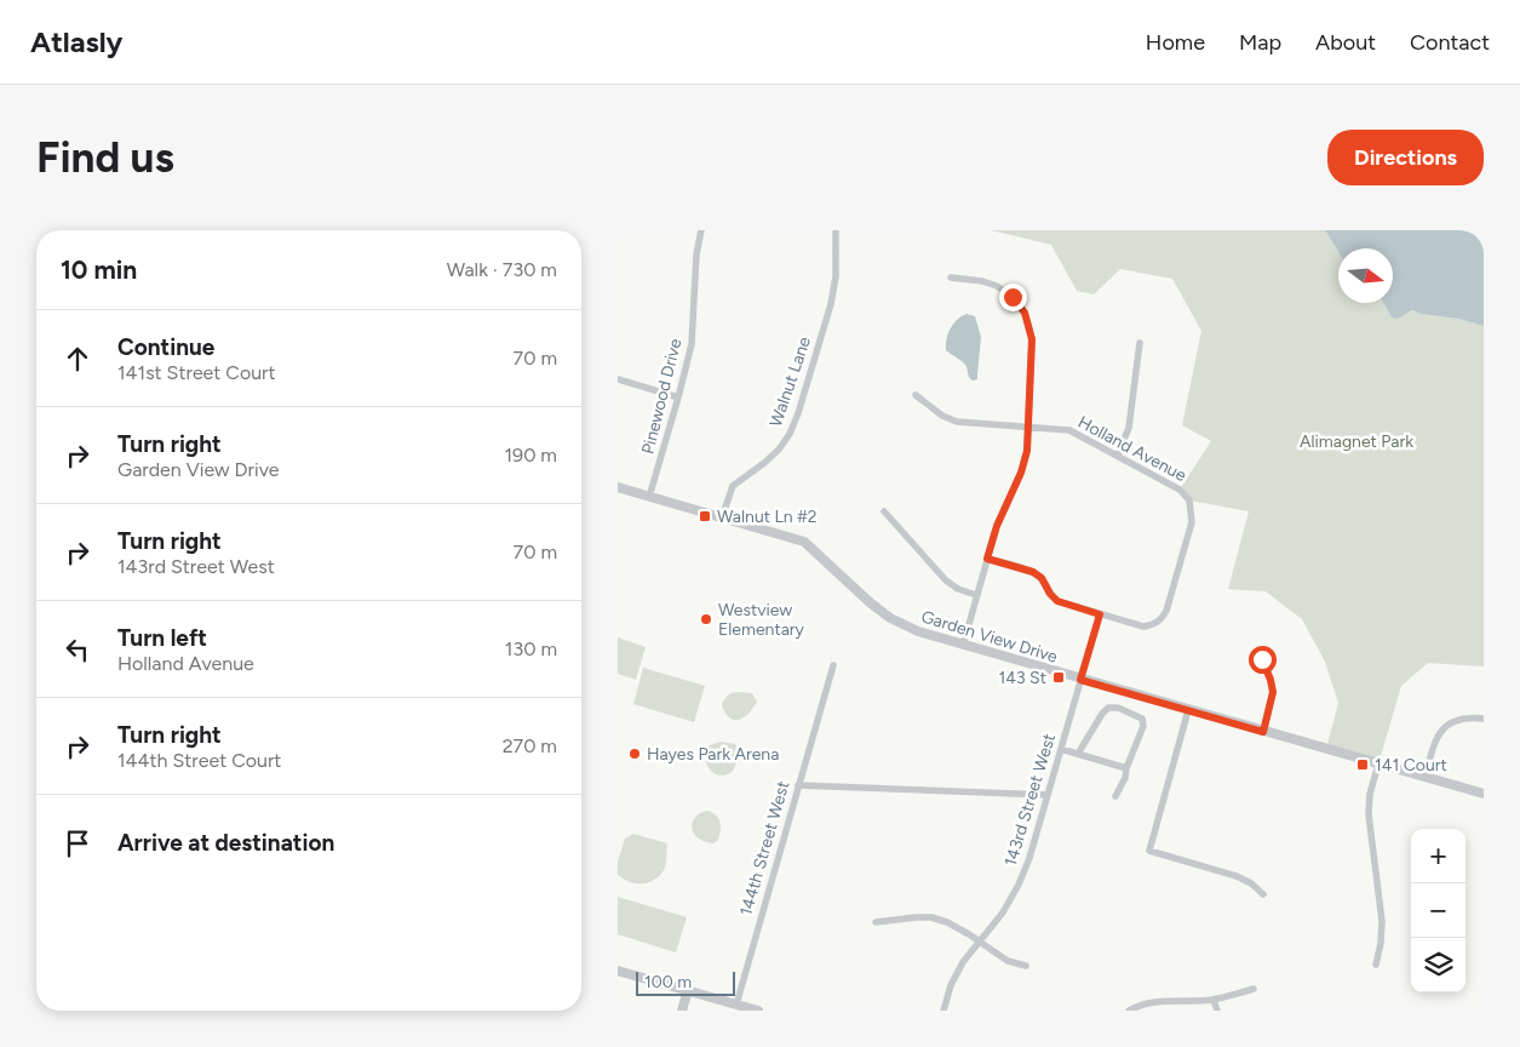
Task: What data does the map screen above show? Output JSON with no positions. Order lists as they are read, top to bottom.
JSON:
{
  "streets": {
    "street": [
      "Walnut Lane",
      "Pinewood Drive",
      "Holland Avenue",
      "Garden View Drive",
      "143rd Street West",
      "144th Street West"
    ]
  },
  "crossings": [
    ["Walnut Lane", "Garden View Drive"],
    ["Pinewood Drive", "Garden View Drive"],
    ["Holland Avenue", "143rd Street West"],
    ["Garden View Drive", "143rd Street West"]
  ],
  "parks": ["Alimagnet Park"],
  "places": {
    "transit": ["Walnut Ln #2", "143 St", "141 Court"],
    "other": ["Westview Elementary", "Hayes Park Arena"]
  },
  "scale_bar": "100 m",
  "north": "right",
  "page": {
    "header": "Atlasly",
    "nav": [
      "Home",
      "Map",
      "About",
      "Contact"
    ],
    "buttons": "Directions",
    "title": "Find us",
    "heading": ["10 min", "Walk · 730 m"],
    "list": [
      ["Continue", "141st Street Court", "70 m"],
      ["Turn right", "Garden View Drive", "190 m"],
      ["Turn right", "143rd Street West", "70 m"],
      ["Turn left", "Holland Avenue", "130 m"],
      ["Turn right", "144th Street Court", "270 m"],
      "Arrive at destination"
    ],
    "map_buttons": ["+", "−"],
    "scale": "100 m"
  }
}
